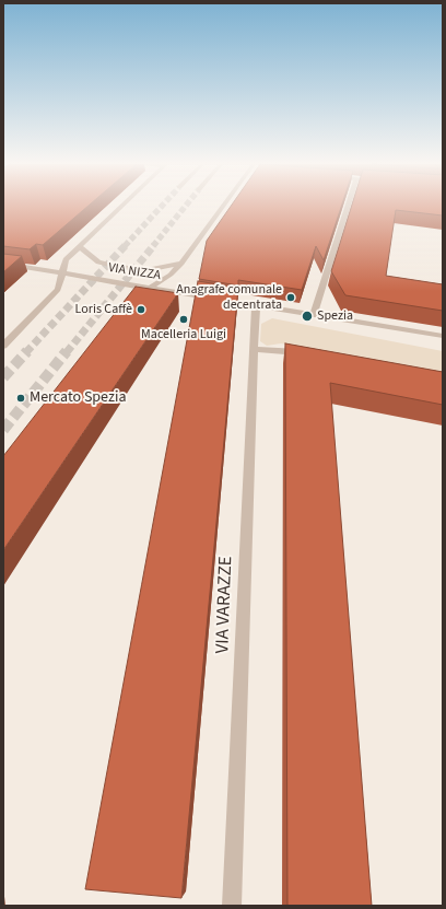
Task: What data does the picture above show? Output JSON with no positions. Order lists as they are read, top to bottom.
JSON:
{
  "streets": {
    "street": ["VIA NIZZA", "VIA VARAZZE"]
  },
  "crossings": [
    ["VIA NIZZA", "VIA VARAZZE"]
  ],
  "places": [
    "Anagrafe comunale decentrata",
    "Loris Caffè",
    "Spezia",
    "Macelleria Luigi",
    "Mercato Spezia"
  ]
}
